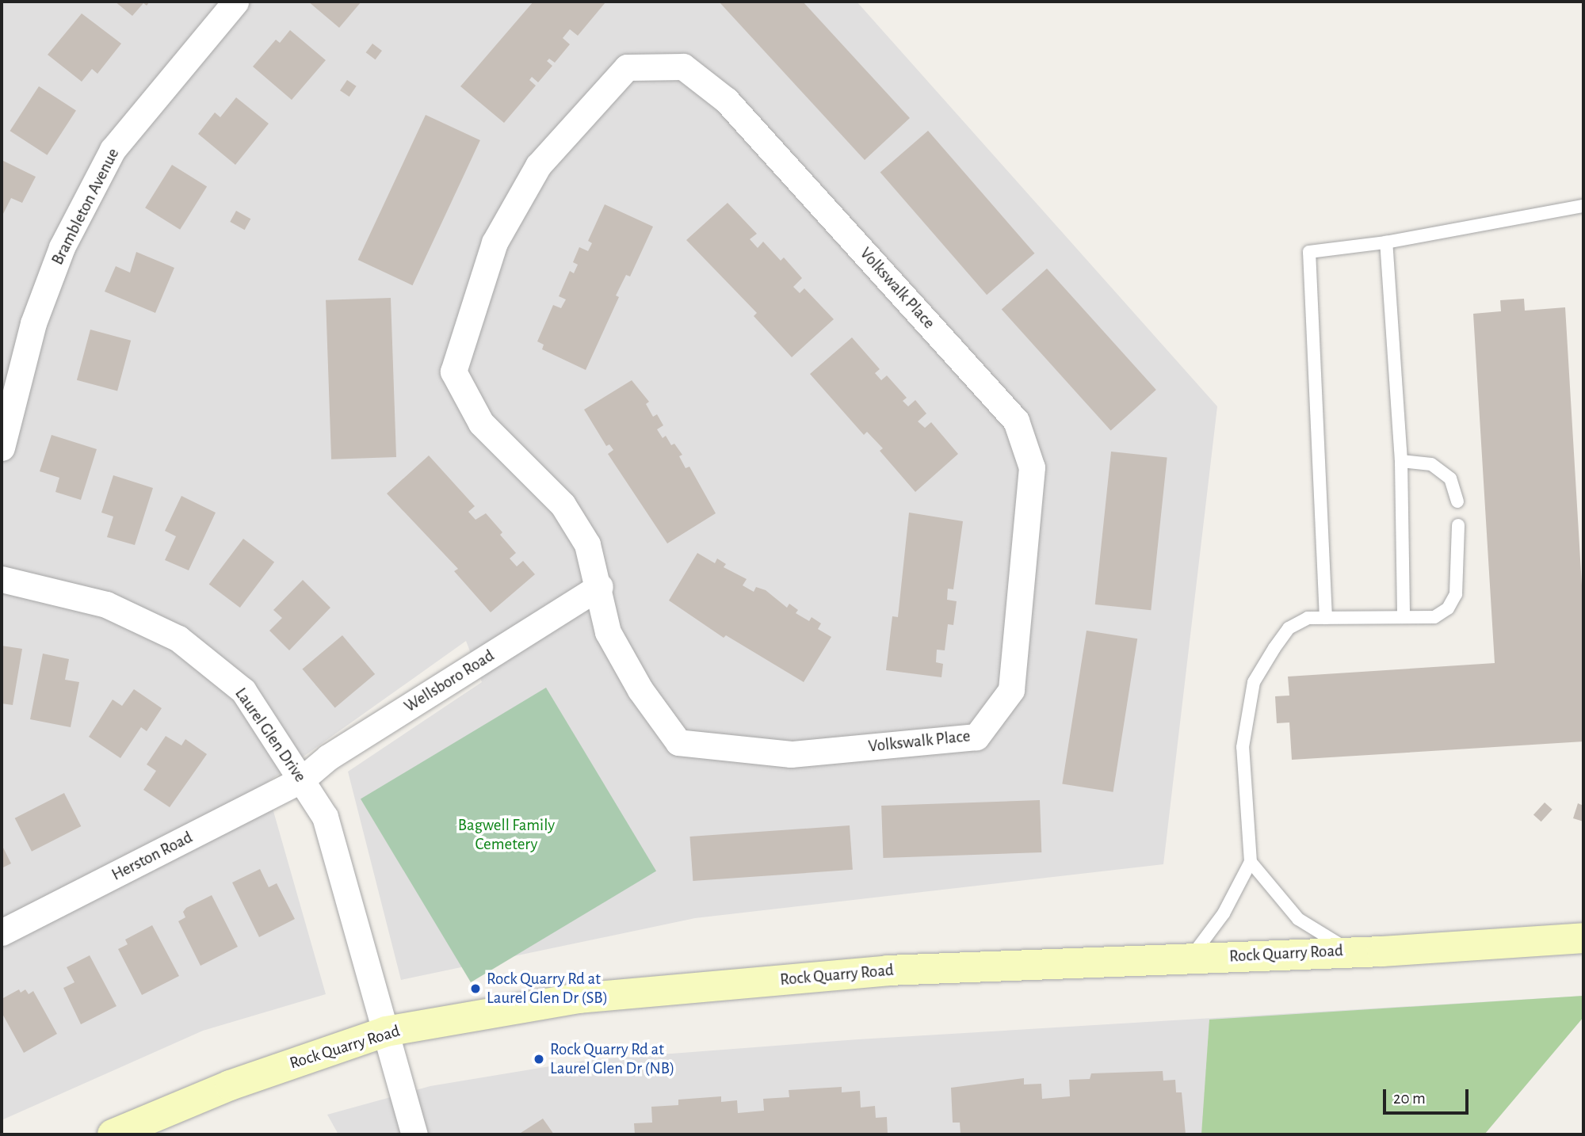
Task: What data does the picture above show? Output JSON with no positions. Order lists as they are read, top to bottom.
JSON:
{
  "streets": {
    "main road": ["Rock Quarry Road"],
    "street": [
      "Brambleton Avenue",
      "Volkswalk Place",
      "Wellsboro Road",
      "Laurel Glen Drive",
      "Herston Road"
    ]
  },
  "crossings": [
    ["Volkswalk Place", "Wellsboro Road"],
    ["Wellsboro Road", "Laurel Glen Drive"],
    ["Wellsboro Road", "Herston Road"],
    ["Laurel Glen Drive", "Herston Road"],
    ["Laurel Glen Drive", "Rock Quarry Road"]
  ],
  "parks": ["Bagwell Family Cemetery"],
  "places": ["Rock Quarry Rd at Laurel Glen Dr (SB)", "Rock Quarry Rd at Laurel Glen Dr (NB)"],
  "scale_bar": "20 m"
}
